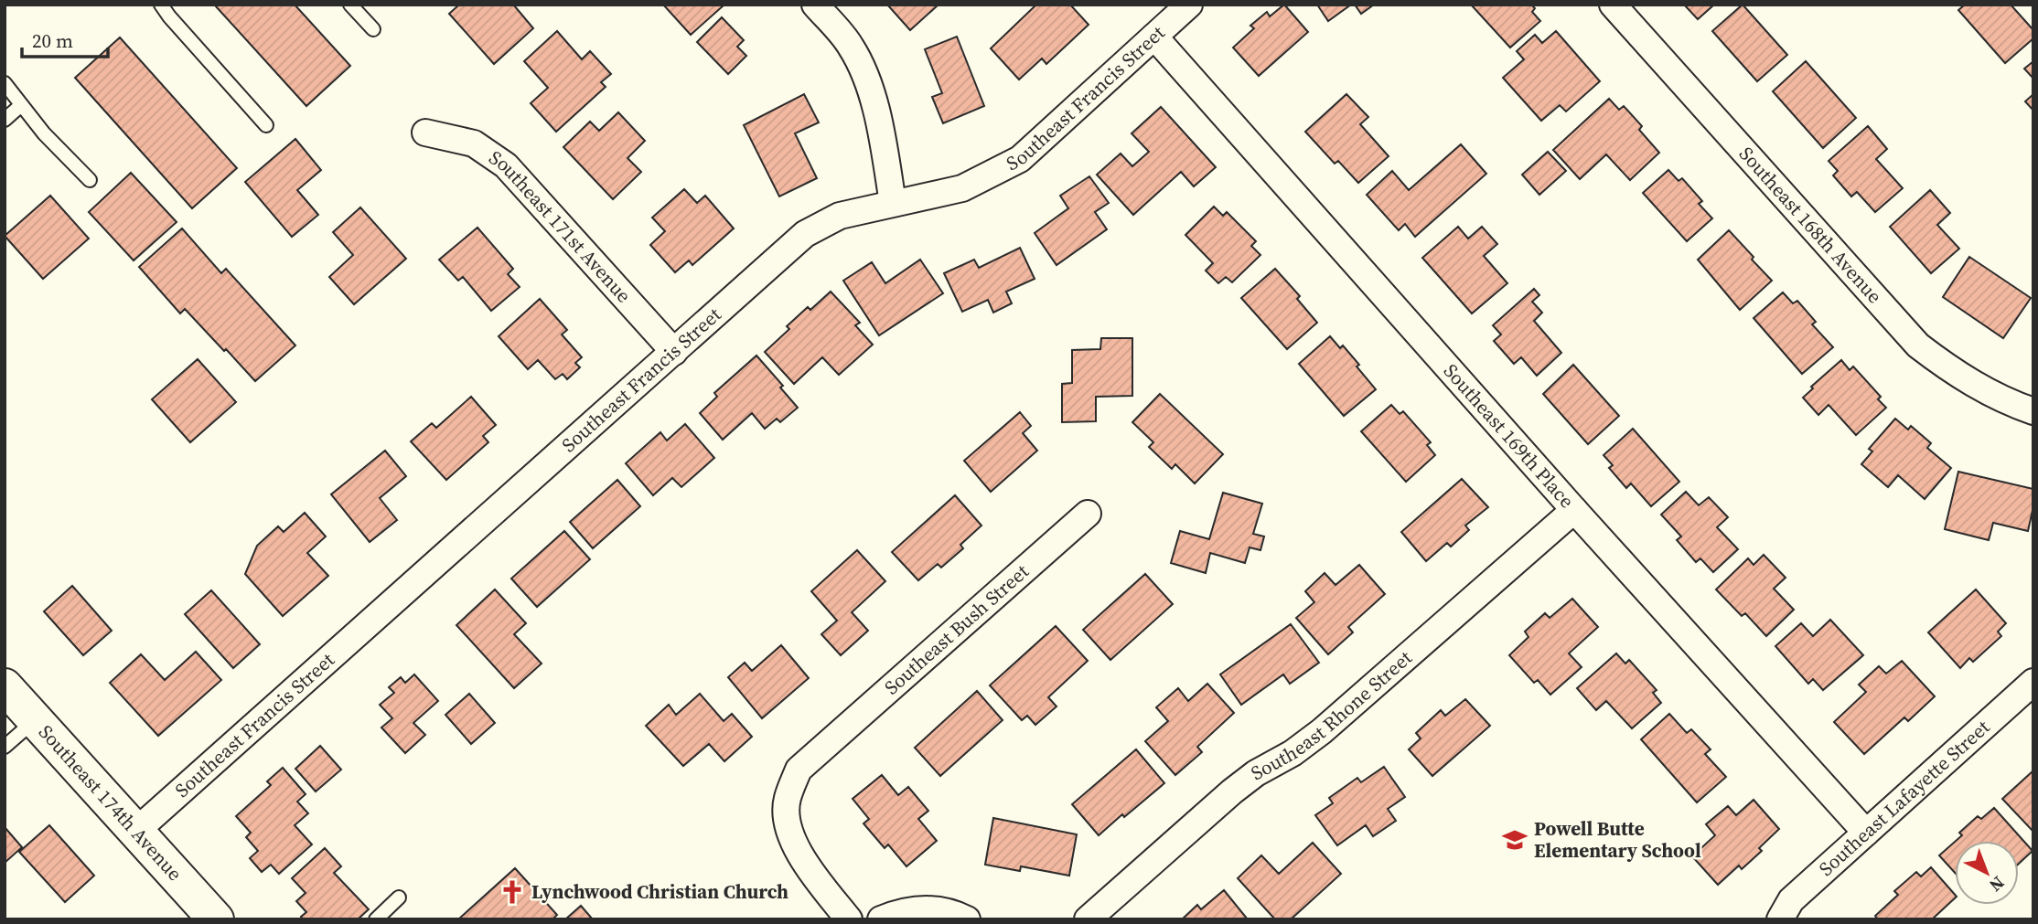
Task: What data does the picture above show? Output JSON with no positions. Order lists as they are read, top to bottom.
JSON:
{
  "streets": {
    "street": [
      "Southeast Francis Street",
      "Southeast 168th Avenue",
      "Southeast 171st Avenue",
      "Southeast 169th Place",
      "Southeast Bush Street",
      "Southeast Rhone Street",
      "Southeast Lafayette Street",
      "Southeast 174th Avenue"
    ]
  },
  "crossings": [
    ["Southeast Francis Street", "Southeast 171st Avenue"],
    ["Southeast Francis Street", "Southeast 169th Place"],
    ["Southeast Francis Street", "Southeast 174th Avenue"],
    ["Southeast 169th Place", "Southeast Rhone Street"],
    ["Southeast 169th Place", "Southeast Lafayette Street"]
  ],
  "places": {
    "school or university": ["Powell Butte Elementary School"],
    "church": ["Lynchwood Christian Church"]
  },
  "scale_bar": "20 m",
  "north": "bottom right"
}
